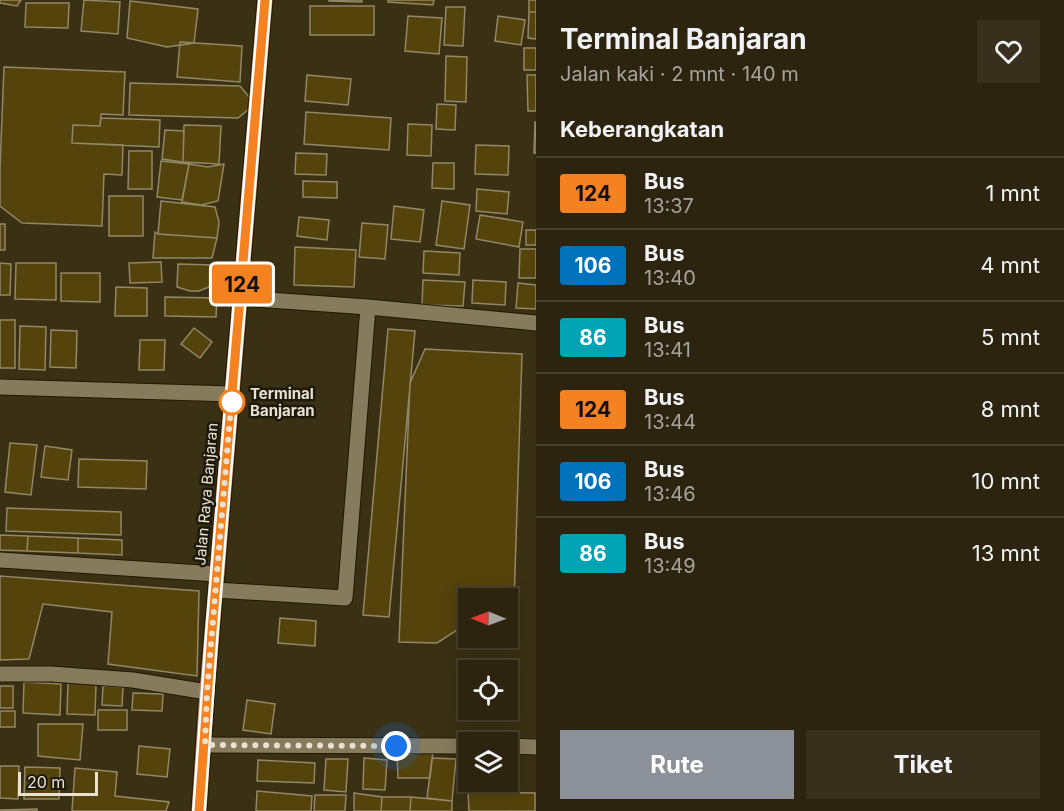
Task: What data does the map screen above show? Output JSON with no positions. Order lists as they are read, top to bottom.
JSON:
{
  "streets": {
    "main road": ["Jalan Raya Banjaran"]
  },
  "places": ["Terminal Banjaran"],
  "lines": ["bus line 124"],
  "scale_bar": "20 m",
  "north": "left",
  "page": {
    "on_map": "124",
    "heading": [
      ["Terminal Banjaran", "Jalan kaki · 2 mnt · 140 m"],
      "Keberangkatan"
    ],
    "list": [
      {
        "mark": "124",
        "name": "Bus",
        "note": "13:37",
        "value": "1 mnt"
      },
      {
        "mark": "106",
        "name": "Bus",
        "note": "13:40",
        "value": "4 mnt"
      },
      {
        "mark": "86",
        "name": "Bus",
        "note": "13:41",
        "value": "5 mnt"
      },
      {
        "mark": "124",
        "name": "Bus",
        "note": "13:44",
        "value": "8 mnt"
      },
      {
        "mark": "106",
        "name": "Bus",
        "note": "13:46",
        "value": "10 mnt"
      },
      {
        "mark": "86",
        "name": "Bus",
        "note": "13:49",
        "value": "13 mnt"
      }
    ],
    "buttons": ["Rute", "Tiket"],
    "scale": "20 m"
  }
}
